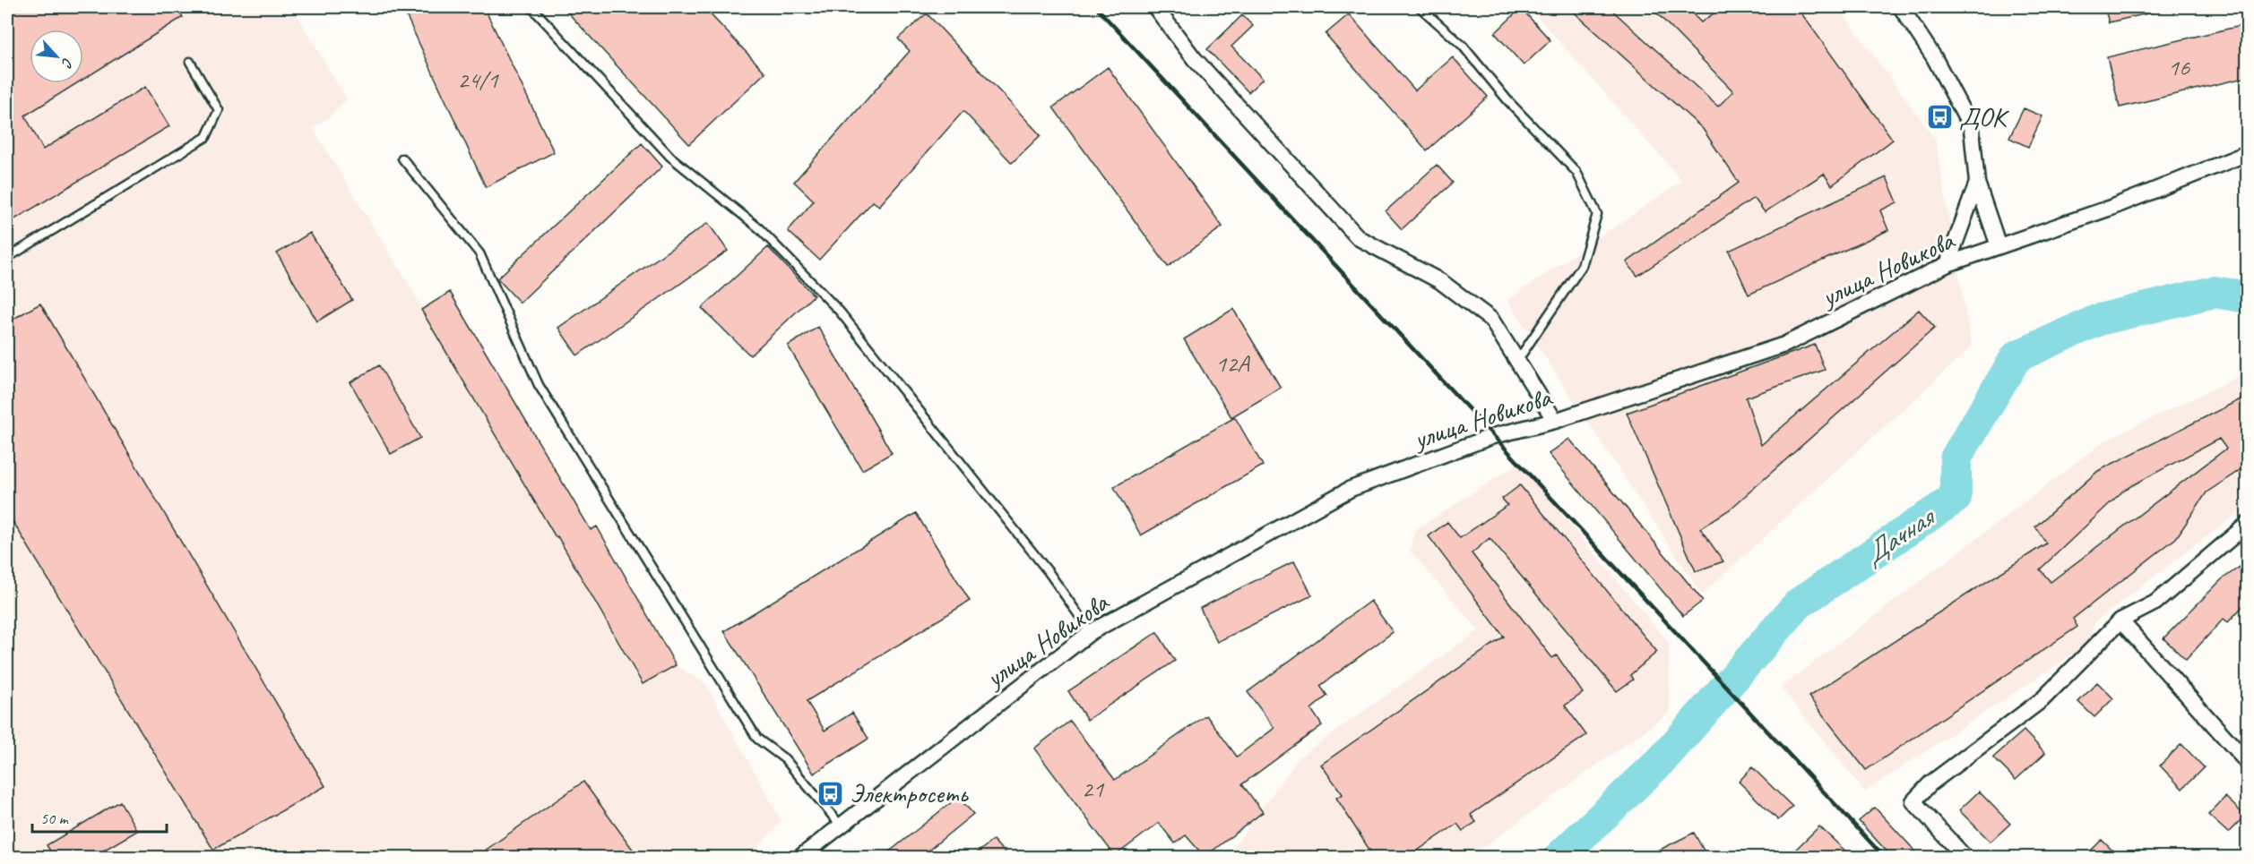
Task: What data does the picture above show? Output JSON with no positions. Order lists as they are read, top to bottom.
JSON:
{
  "streets": {
    "street": ["улица Новикова"]
  },
  "water": ["Дачная"],
  "places": {
    "bus stop": ["ДОК", "Электросеть"]
  },
  "house_numbers": [
    "16",
    "24/1",
    "12А",
    "21"
  ],
  "scale_bar": "50 m",
  "north": "bottom right"
}
